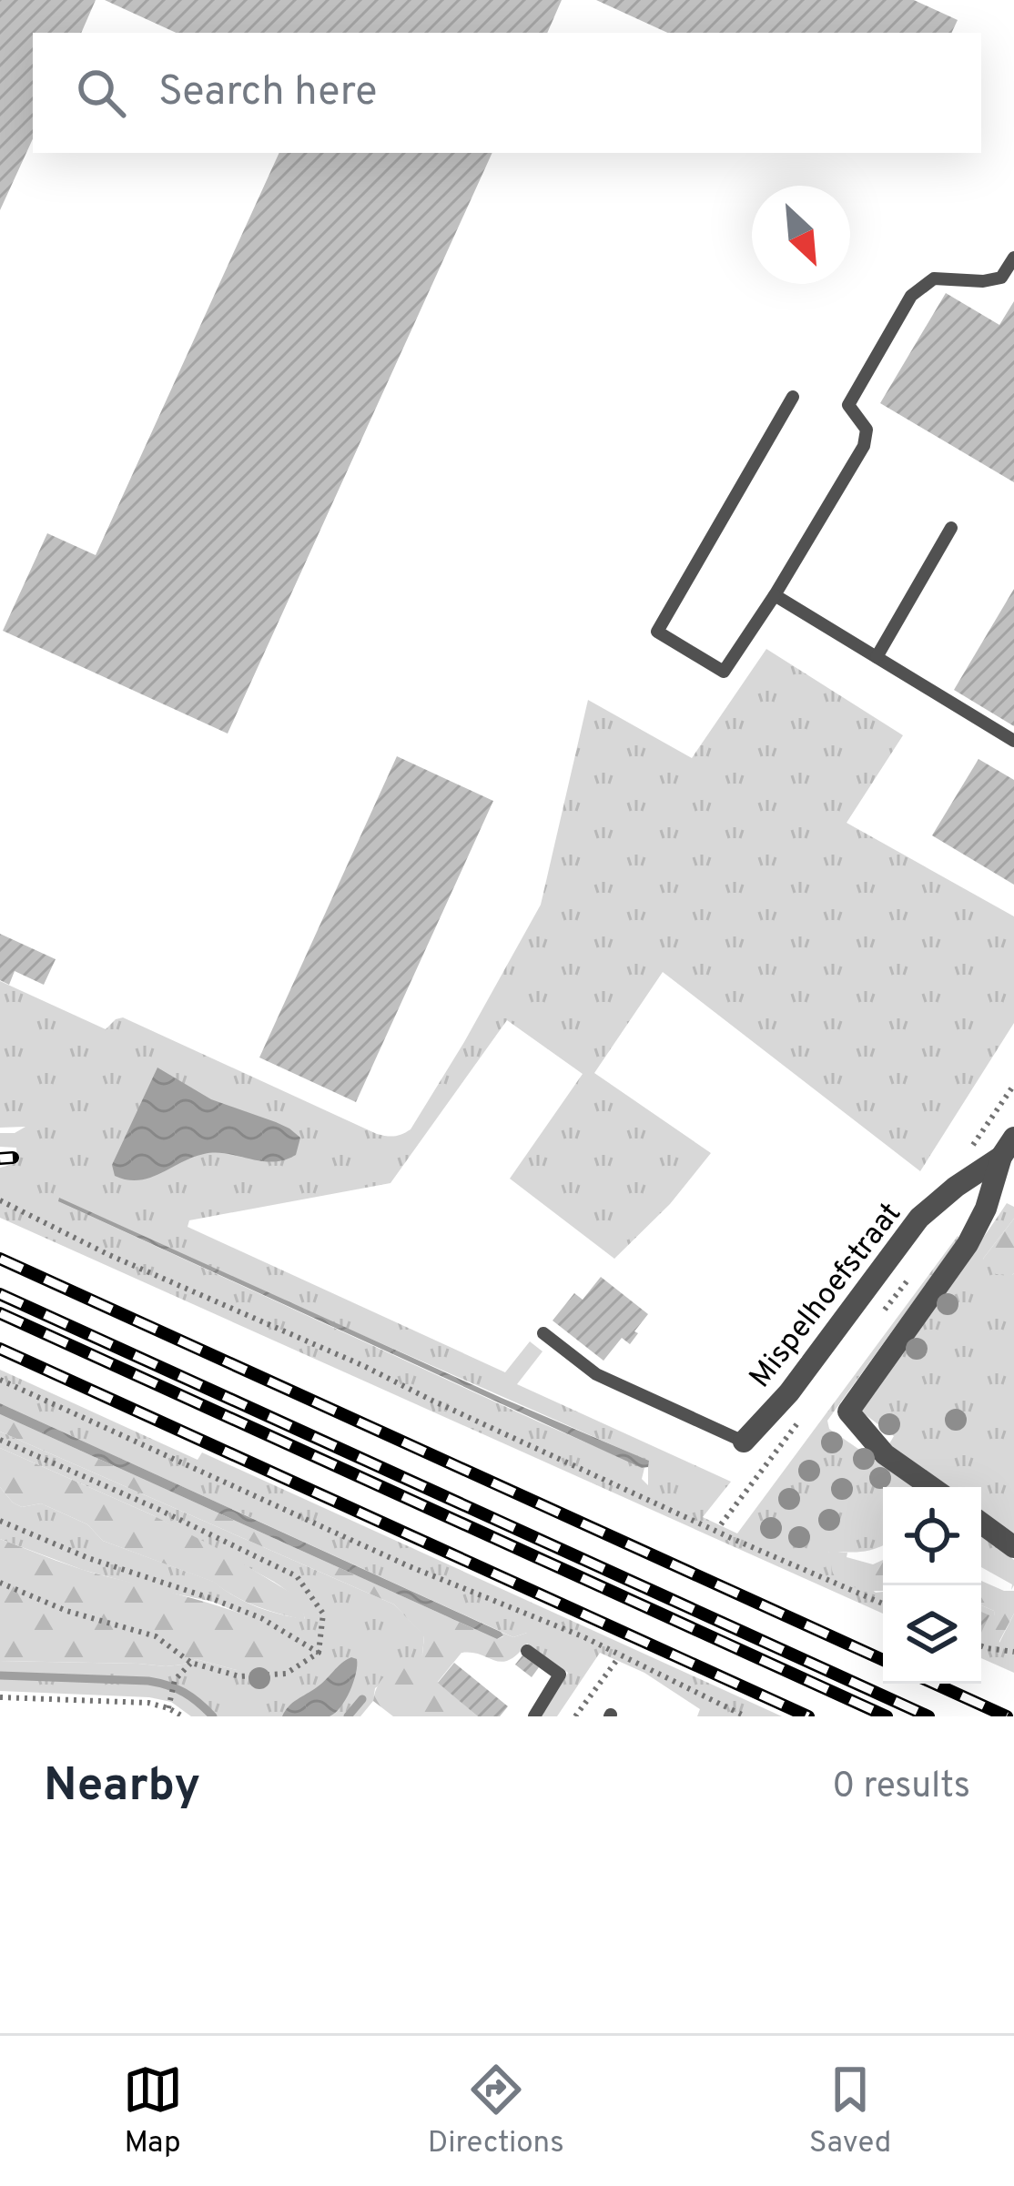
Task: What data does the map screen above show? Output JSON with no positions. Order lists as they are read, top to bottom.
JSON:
{
  "streets": {
    "street": ["Mispelhoefstraat"]
  },
  "north": "bottom right",
  "page": {
    "search": "Search here",
    "heading": ["Nearby", "0 results"],
    "nav": ["Map", "Directions", "Saved"]
  }
}
